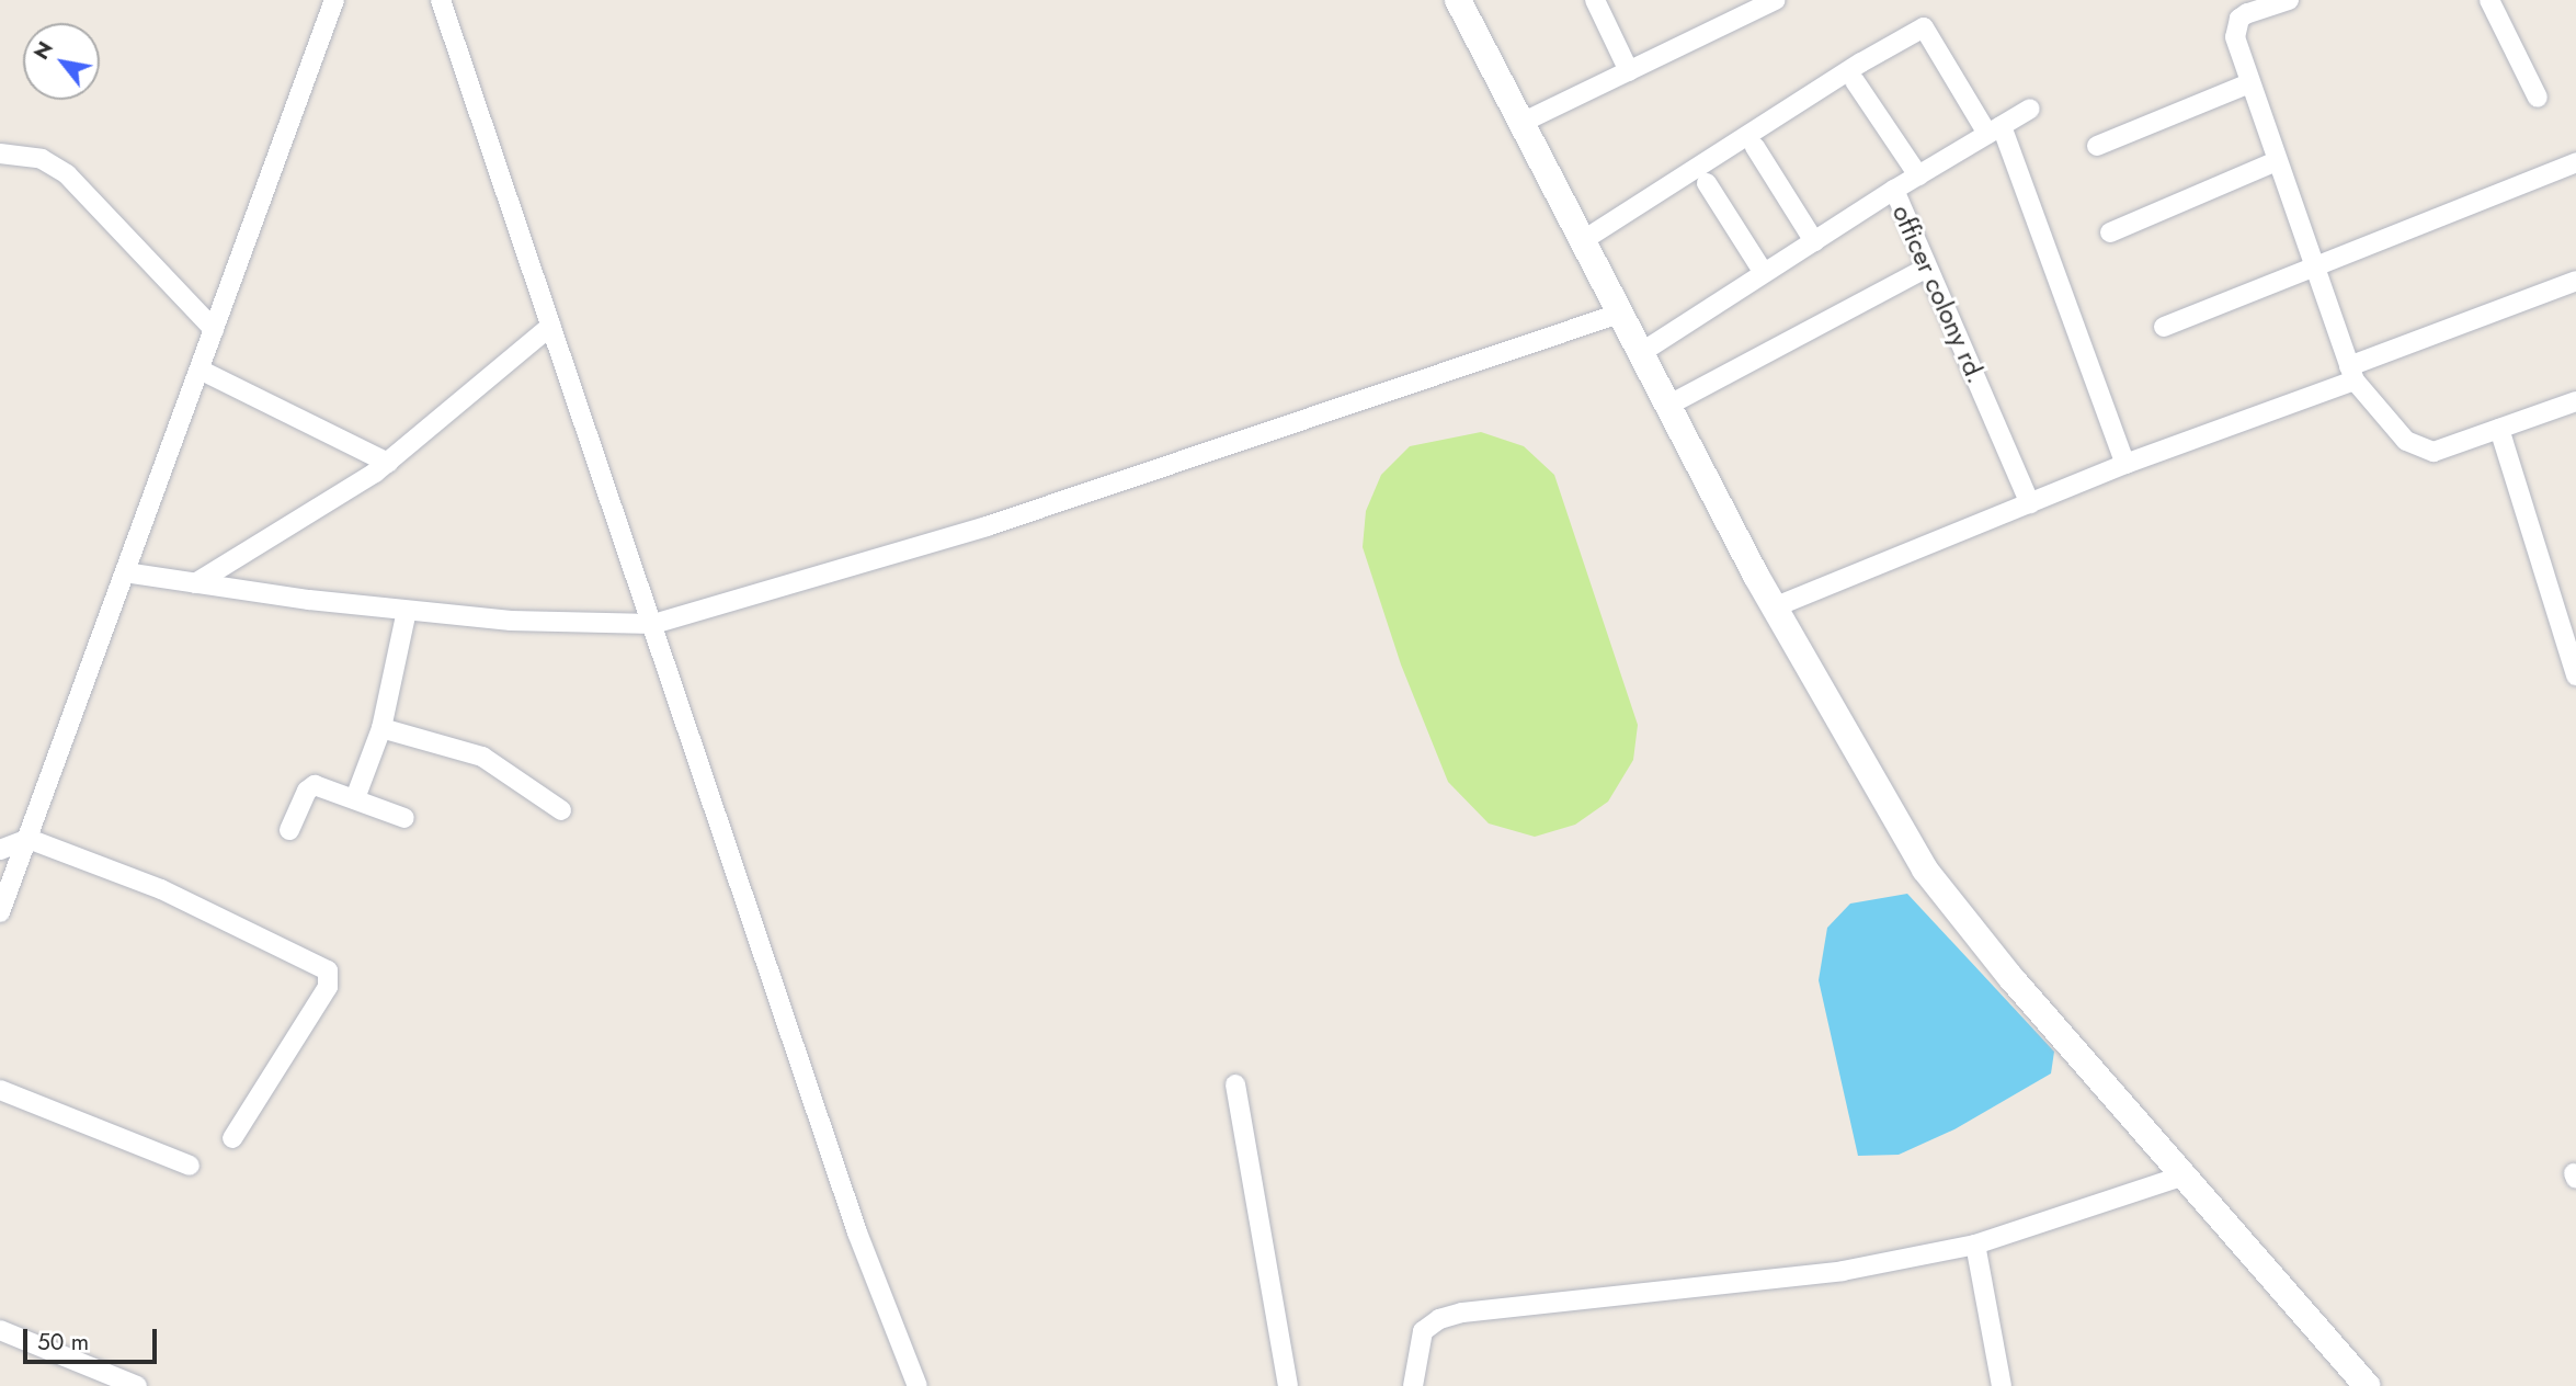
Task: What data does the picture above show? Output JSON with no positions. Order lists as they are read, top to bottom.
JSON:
{
  "streets": {
    "street": ["officer colony rd."]
  },
  "scale_bar": "50 m",
  "north": "top left"
}
